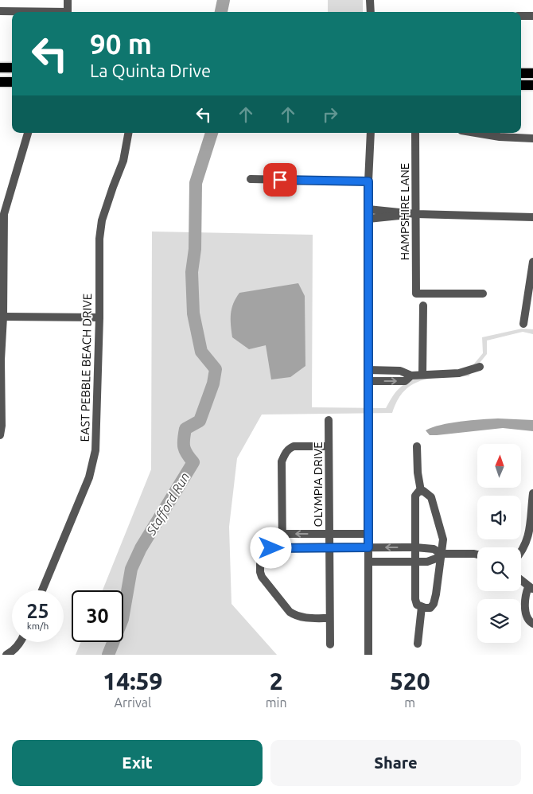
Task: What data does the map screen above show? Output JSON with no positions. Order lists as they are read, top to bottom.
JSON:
{
  "streets": {
    "street": ["HAMPSHIRE LANE", "EAST PEBBLE BEACH DRIVE", "OLYMPIA DRIVE"]
  },
  "water": ["Stafford Run"],
  "north": "top",
  "page": {
    "turn": ["90 m", "La Quinta Drive"],
    "speed": "25 km/h",
    "limit": "30",
    "eta": [
      "14:59",
      "Arrival",
      "2",
      "min",
      "520",
      "m"
    ],
    "buttons": ["Exit", "Share"]
  }
}
